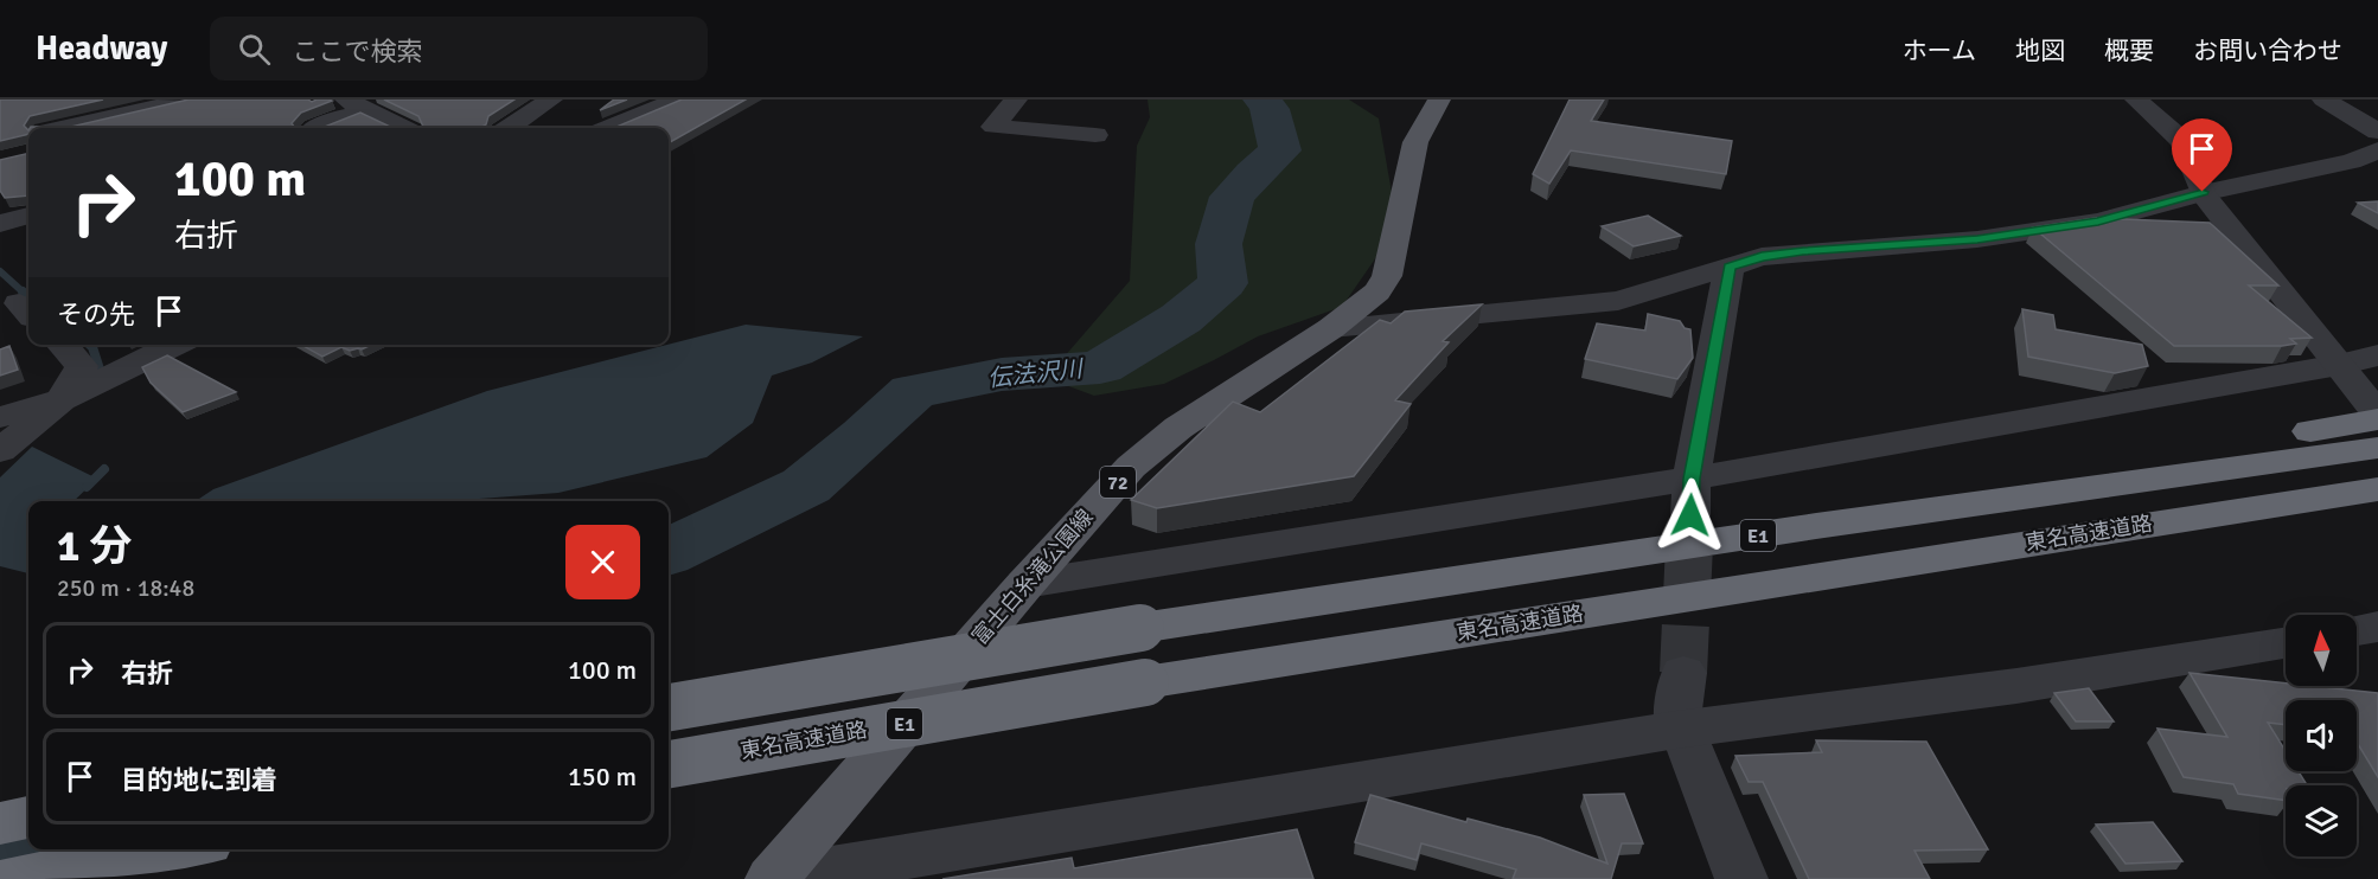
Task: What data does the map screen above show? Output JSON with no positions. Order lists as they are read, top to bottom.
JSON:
{
  "streets": {
    "highway": ["東名高速道路", "E1"],
    "main road": ["72", "富士白糸滝公園線"]
  },
  "water": ["伝法沢川"],
  "north": "top",
  "page": {
    "header": "Headway",
    "search": "ここで検索",
    "nav": [
      "ホーム",
      "地図",
      "概要",
      "お問い合わせ"
    ],
    "turn": ["100 m", "右折"],
    "then": "その先",
    "heading": ["1 分", "250 m · 18:48"],
    "list": [
      {
        "name": "右折",
        "value": "100 m"
      },
      {
        "name": "目的地に到着",
        "value": "150 m"
      }
    ]
  }
}
